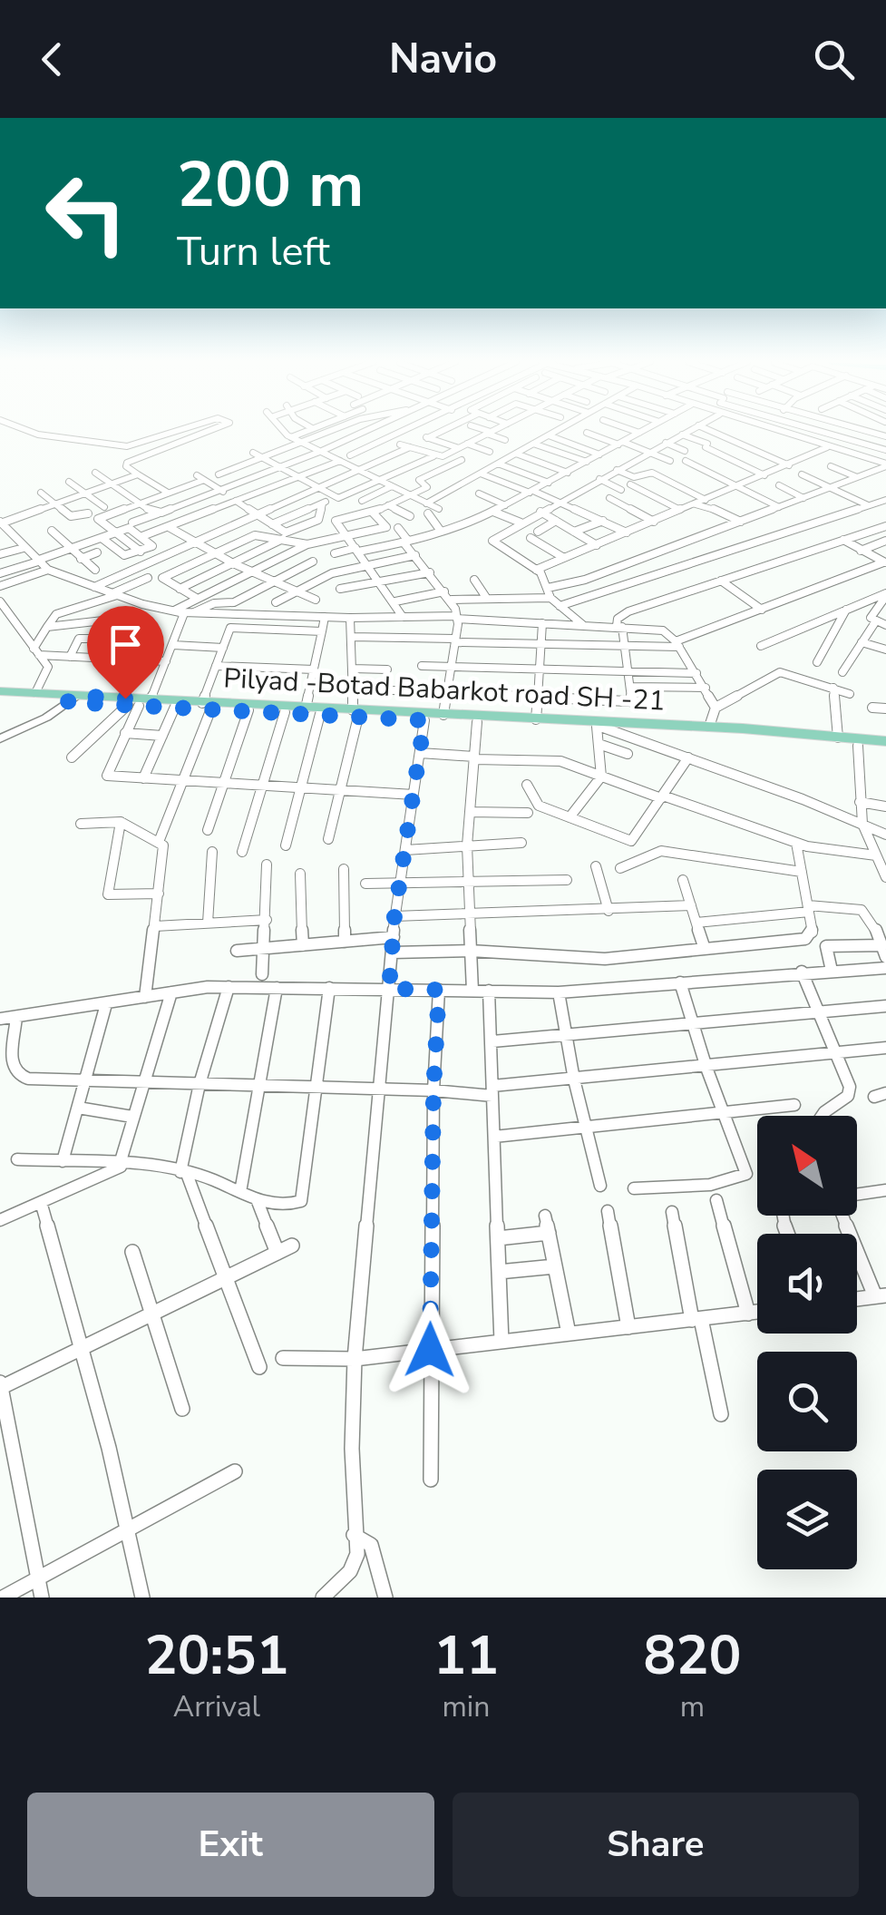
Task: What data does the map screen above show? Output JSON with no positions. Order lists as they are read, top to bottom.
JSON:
{
  "streets": {
    "main road": ["Pilyad -Botad Babarkot road SH -21"]
  },
  "north": "top left",
  "page": {
    "header": "Navio",
    "turn": ["200 m", "Turn left"],
    "eta": [
      "20:51",
      "Arrival",
      "11",
      "min",
      "820",
      "m"
    ],
    "buttons": ["Exit", "Share"]
  }
}
